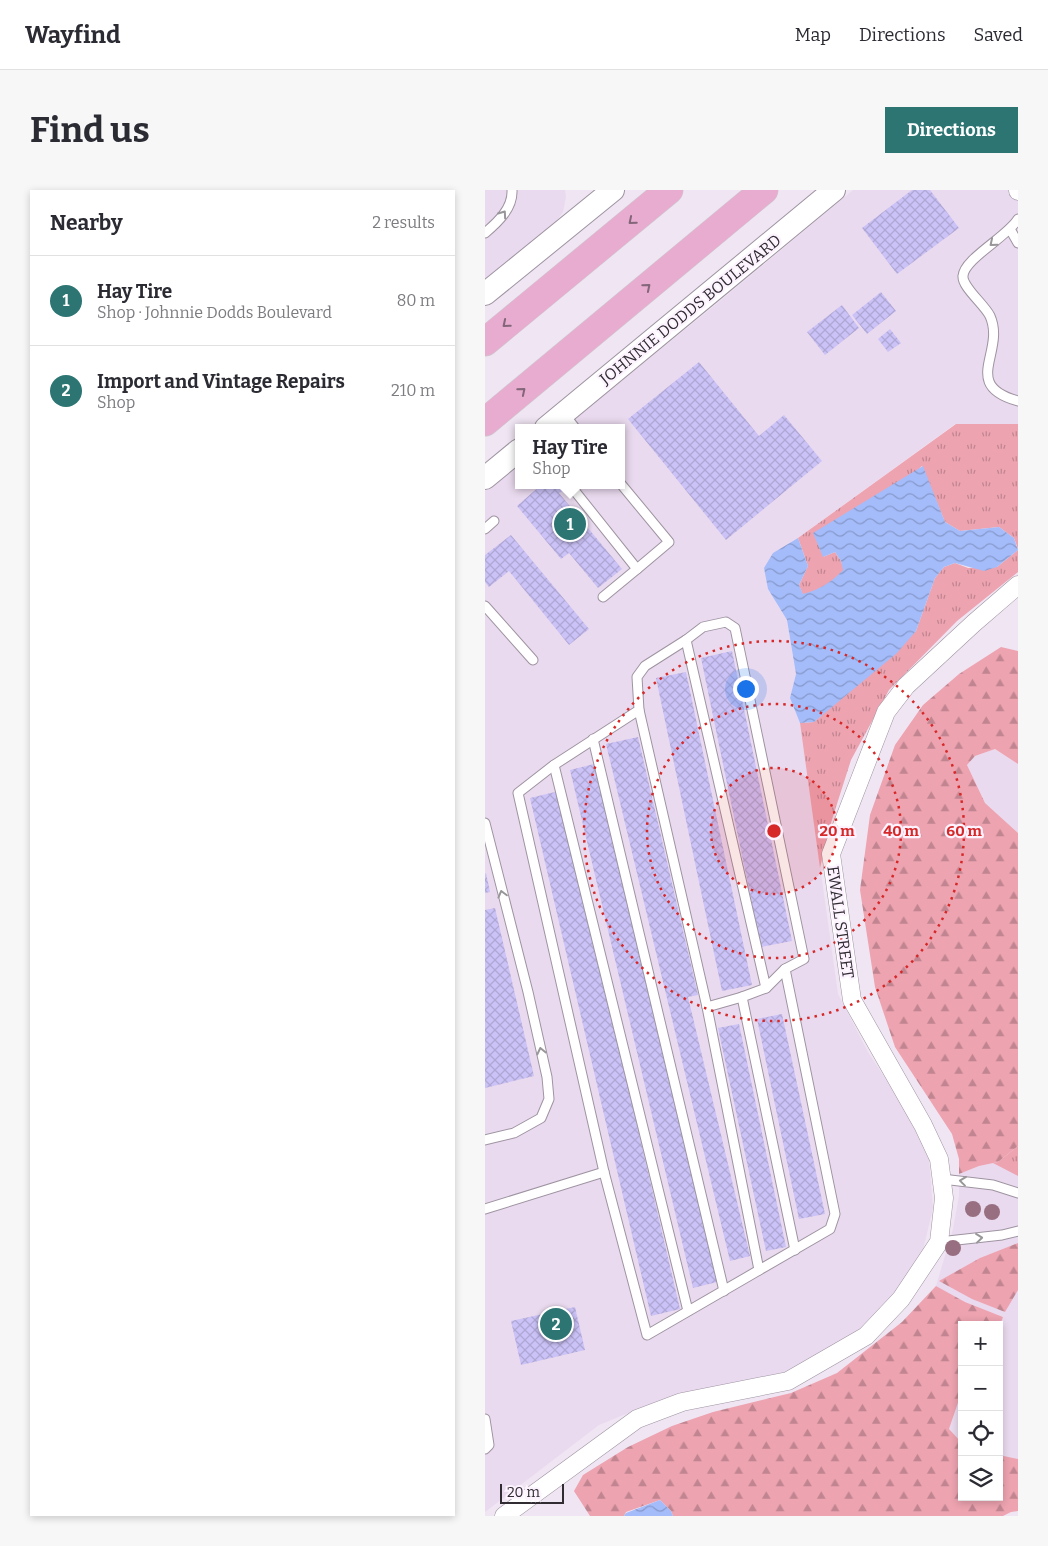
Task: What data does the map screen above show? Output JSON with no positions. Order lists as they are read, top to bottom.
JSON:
{
  "streets": {
    "street": ["JOHNNIE DODDS BOULEVARD", "EWALL STREET"]
  },
  "scale_bar": "20 m",
  "page": {
    "header": "Wayfind",
    "nav": ["Map", "Directions", "Saved"],
    "buttons": "Directions",
    "title": "Find us",
    "heading": ["Nearby", "2 results"],
    "list": [
      {
        "mark": "1",
        "name": "Hay Tire",
        "note": "Shop · Johnnie Dodds Boulevard",
        "value": "80 m"
      },
      {
        "mark": "2",
        "name": "Import and Vintage Repairs",
        "note": "Shop",
        "value": "210 m"
      }
    ],
    "popup": ["Hay Tire", "Shop"],
    "pins": ["1", "2"],
    "map_buttons": ["+", "−"],
    "scale": "20 m"
  },
  "rings": ["20 m", "40 m", "60 m"]
}
